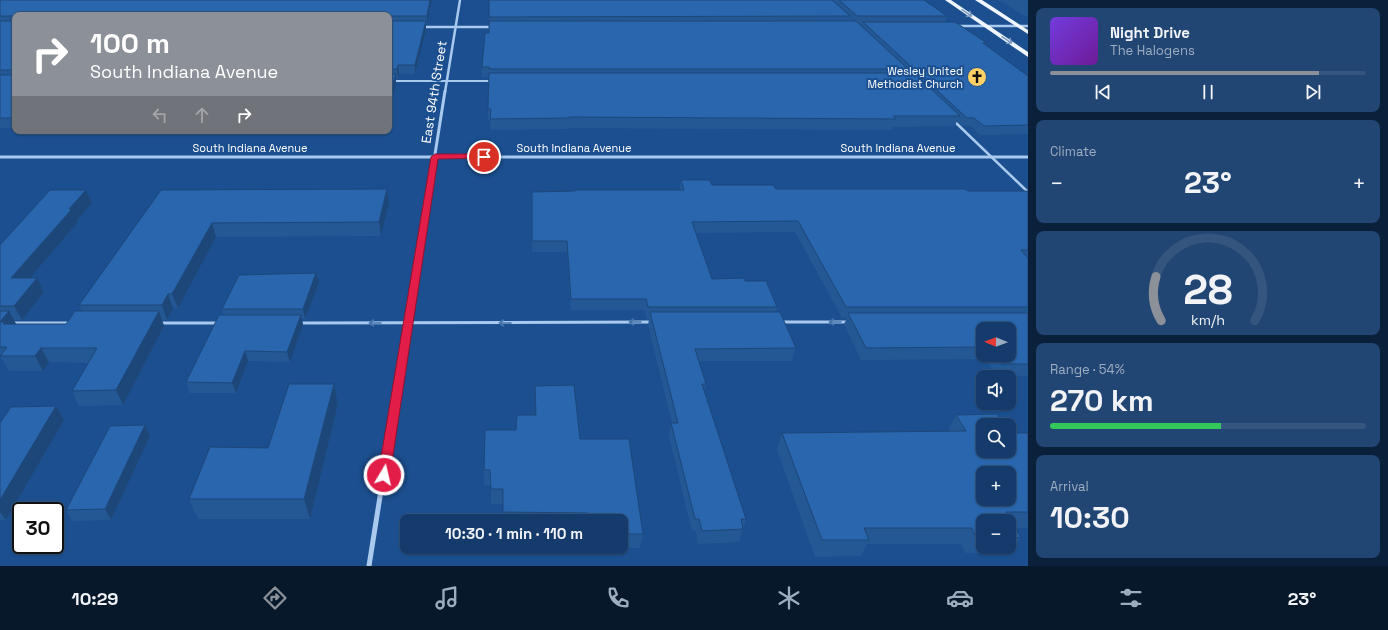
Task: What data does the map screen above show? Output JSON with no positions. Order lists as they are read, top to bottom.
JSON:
{
  "streets": {
    "street": ["East 94th Street", "South Indiana Avenue"]
  },
  "crossings": [
    ["East 94th Street", "South Indiana Avenue"]
  ],
  "places": {
    "church": ["Wesley United Methodist Church"]
  },
  "north": "left",
  "page": {
    "turn": ["100 m", "South Indiana Avenue"],
    "song": ["Night Drive", "The Halogens"],
    "tile": [
      "Climate",
      ["Range · 54%", "270 km"],
      ["Arrival", "10:30"]
    ],
    "heat": ["−", "23°", "+"],
    "map_buttons": ["+", "−"],
    "limit": "30",
    "trip": "10:30 · 1 min · 110 m",
    "tabs": ["10:29", "23°"],
    "gauge": ["28", "km/h"]
  }
}
